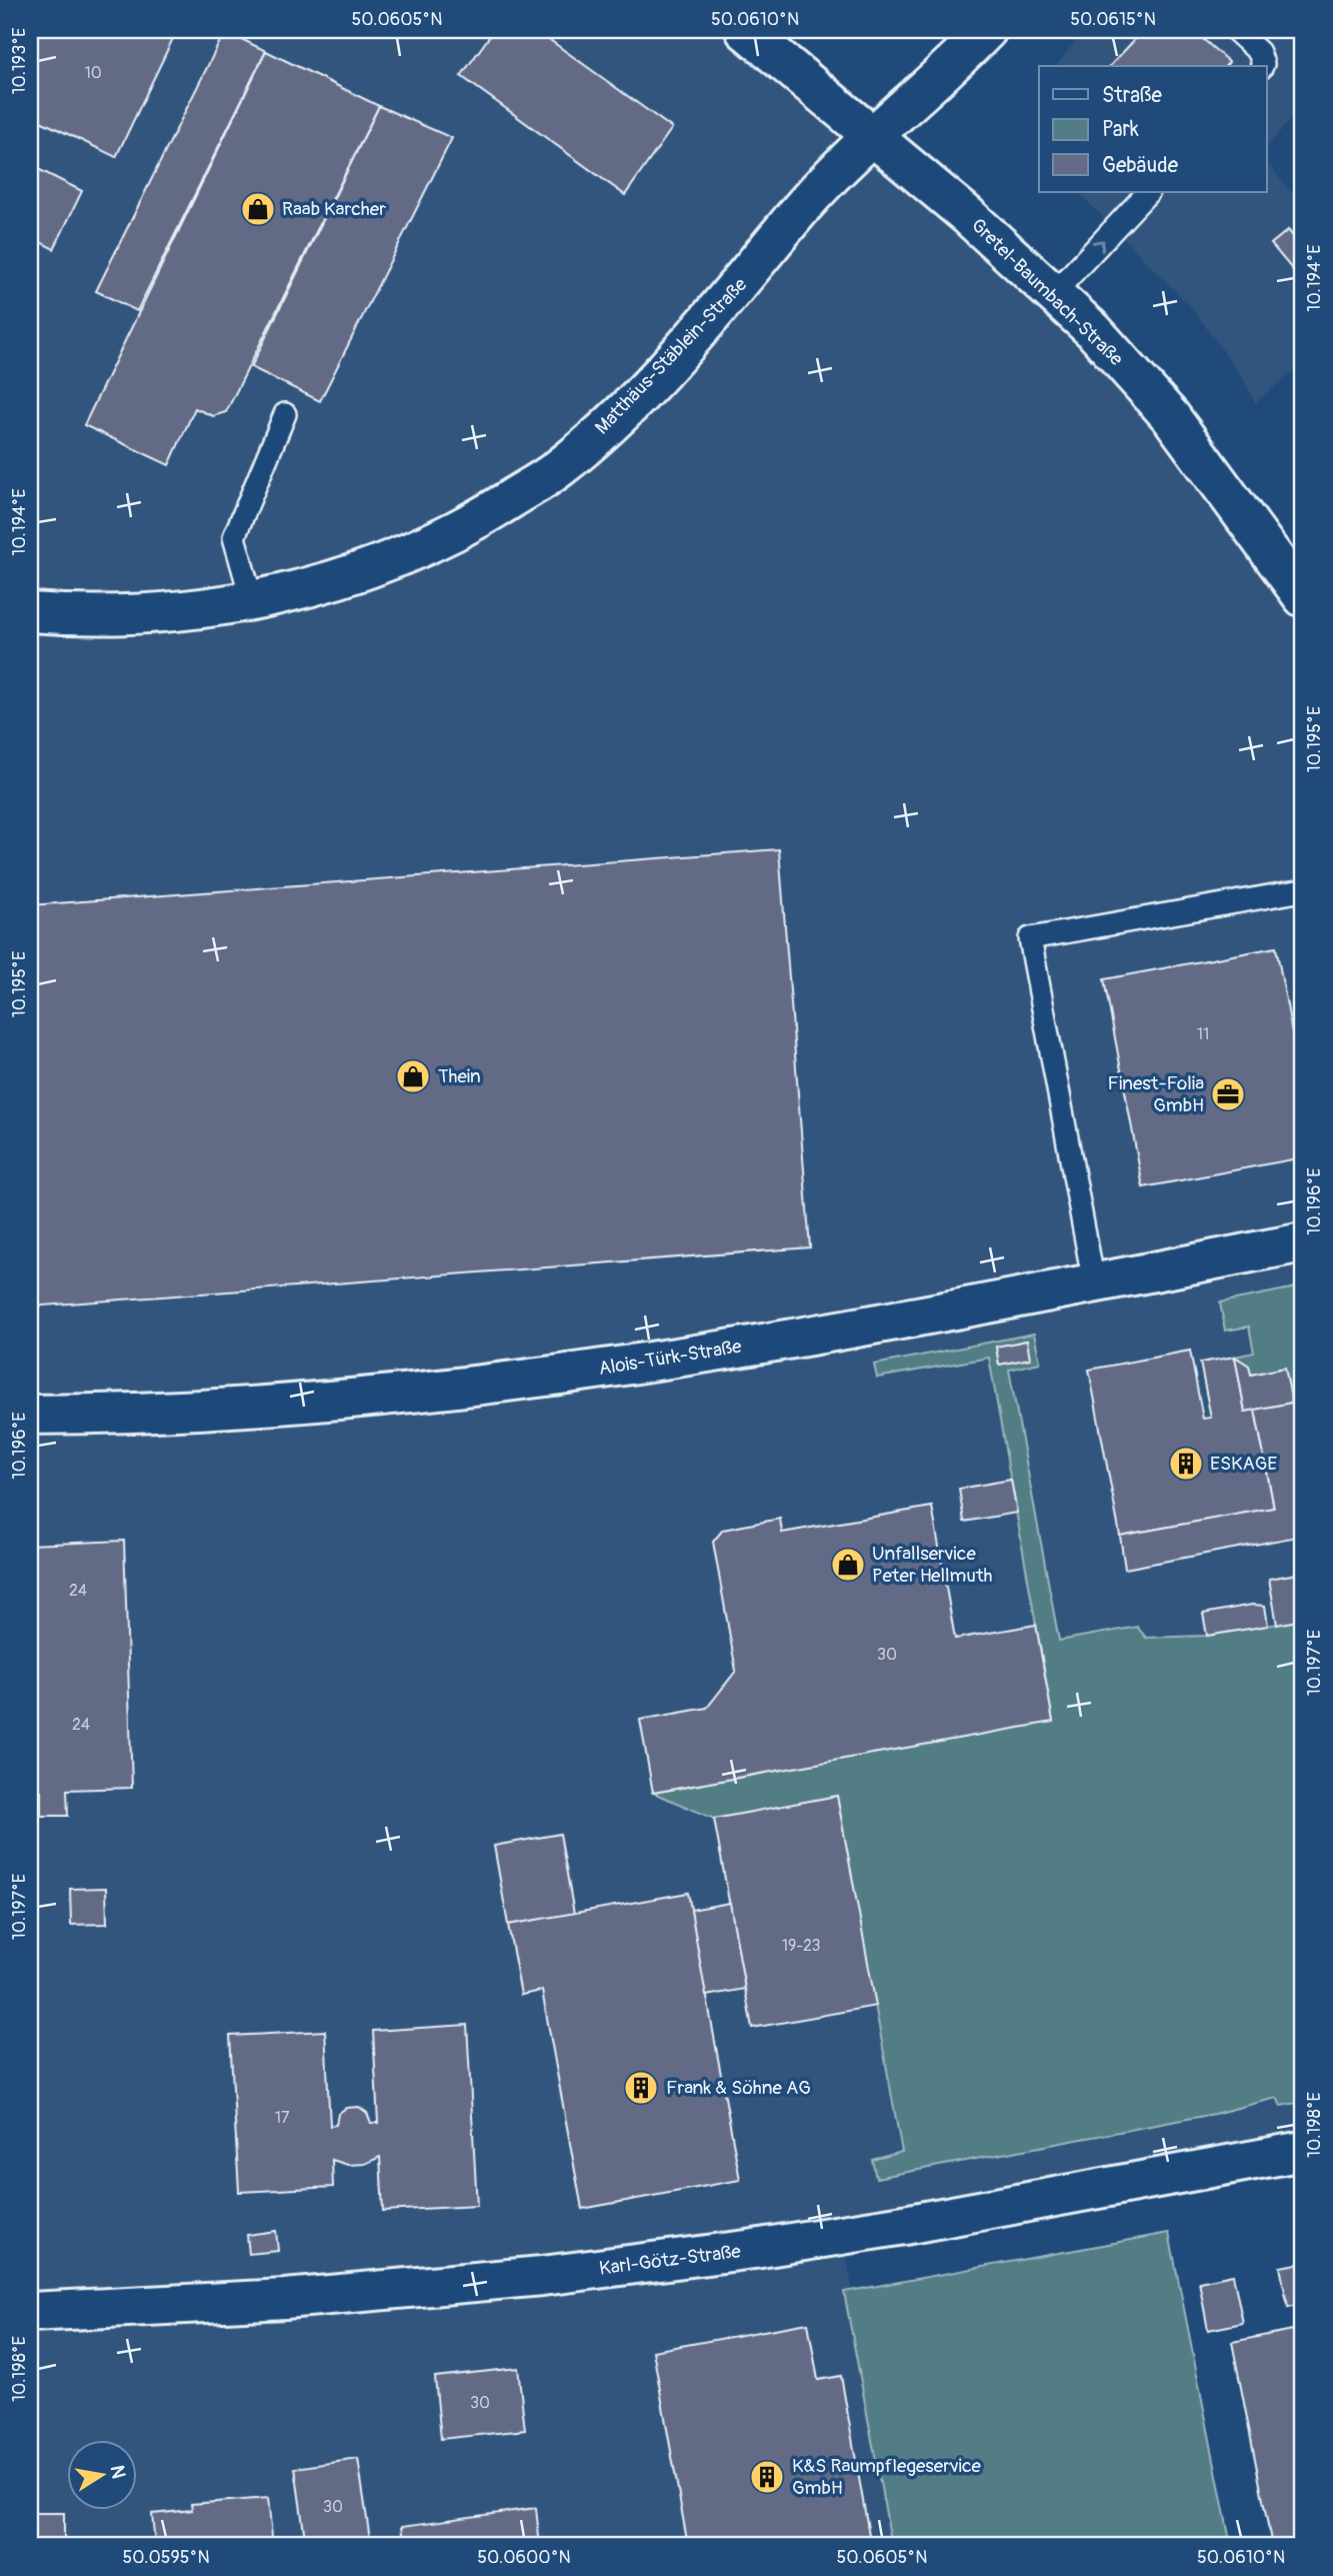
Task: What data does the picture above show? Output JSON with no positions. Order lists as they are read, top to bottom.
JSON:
{
  "streets": {
    "street": [
      "Gretel-Baumbach-Straße",
      "Matthäus-Stäblein-Straße",
      "Alois-Türk-Straße",
      "Karl-Götz-Straße"
    ]
  },
  "crossings": [
    ["Gretel-Baumbach-Straße", "Matthäus-Stäblein-Straße"]
  ],
  "places": {
    "shop": ["Raab Karcher", "Thein", "Unfallservice Peter Hellmuth"],
    "office": ["Finest-Folia GmbH"],
    "building": ["ESKAGE", "Frank & Söhne AG", "K&S Raumpflegeservice GmbH"]
  },
  "house_numbers": [
    "10",
    "11",
    "24",
    "30",
    "24",
    "19-23",
    "17",
    "30",
    "30"
  ],
  "legend": ["Straße", "Park", "Gebäude"],
  "north": "right",
  "coordinates": [
    "50.0605°N",
    "50.0610°N",
    "50.0615°N",
    "10.193°E",
    "10.194°E",
    "10.195°E",
    "10.196°E",
    "10.197°E",
    "10.198°E",
    "50.0595°N",
    "50.0600°N"
  ]
}
